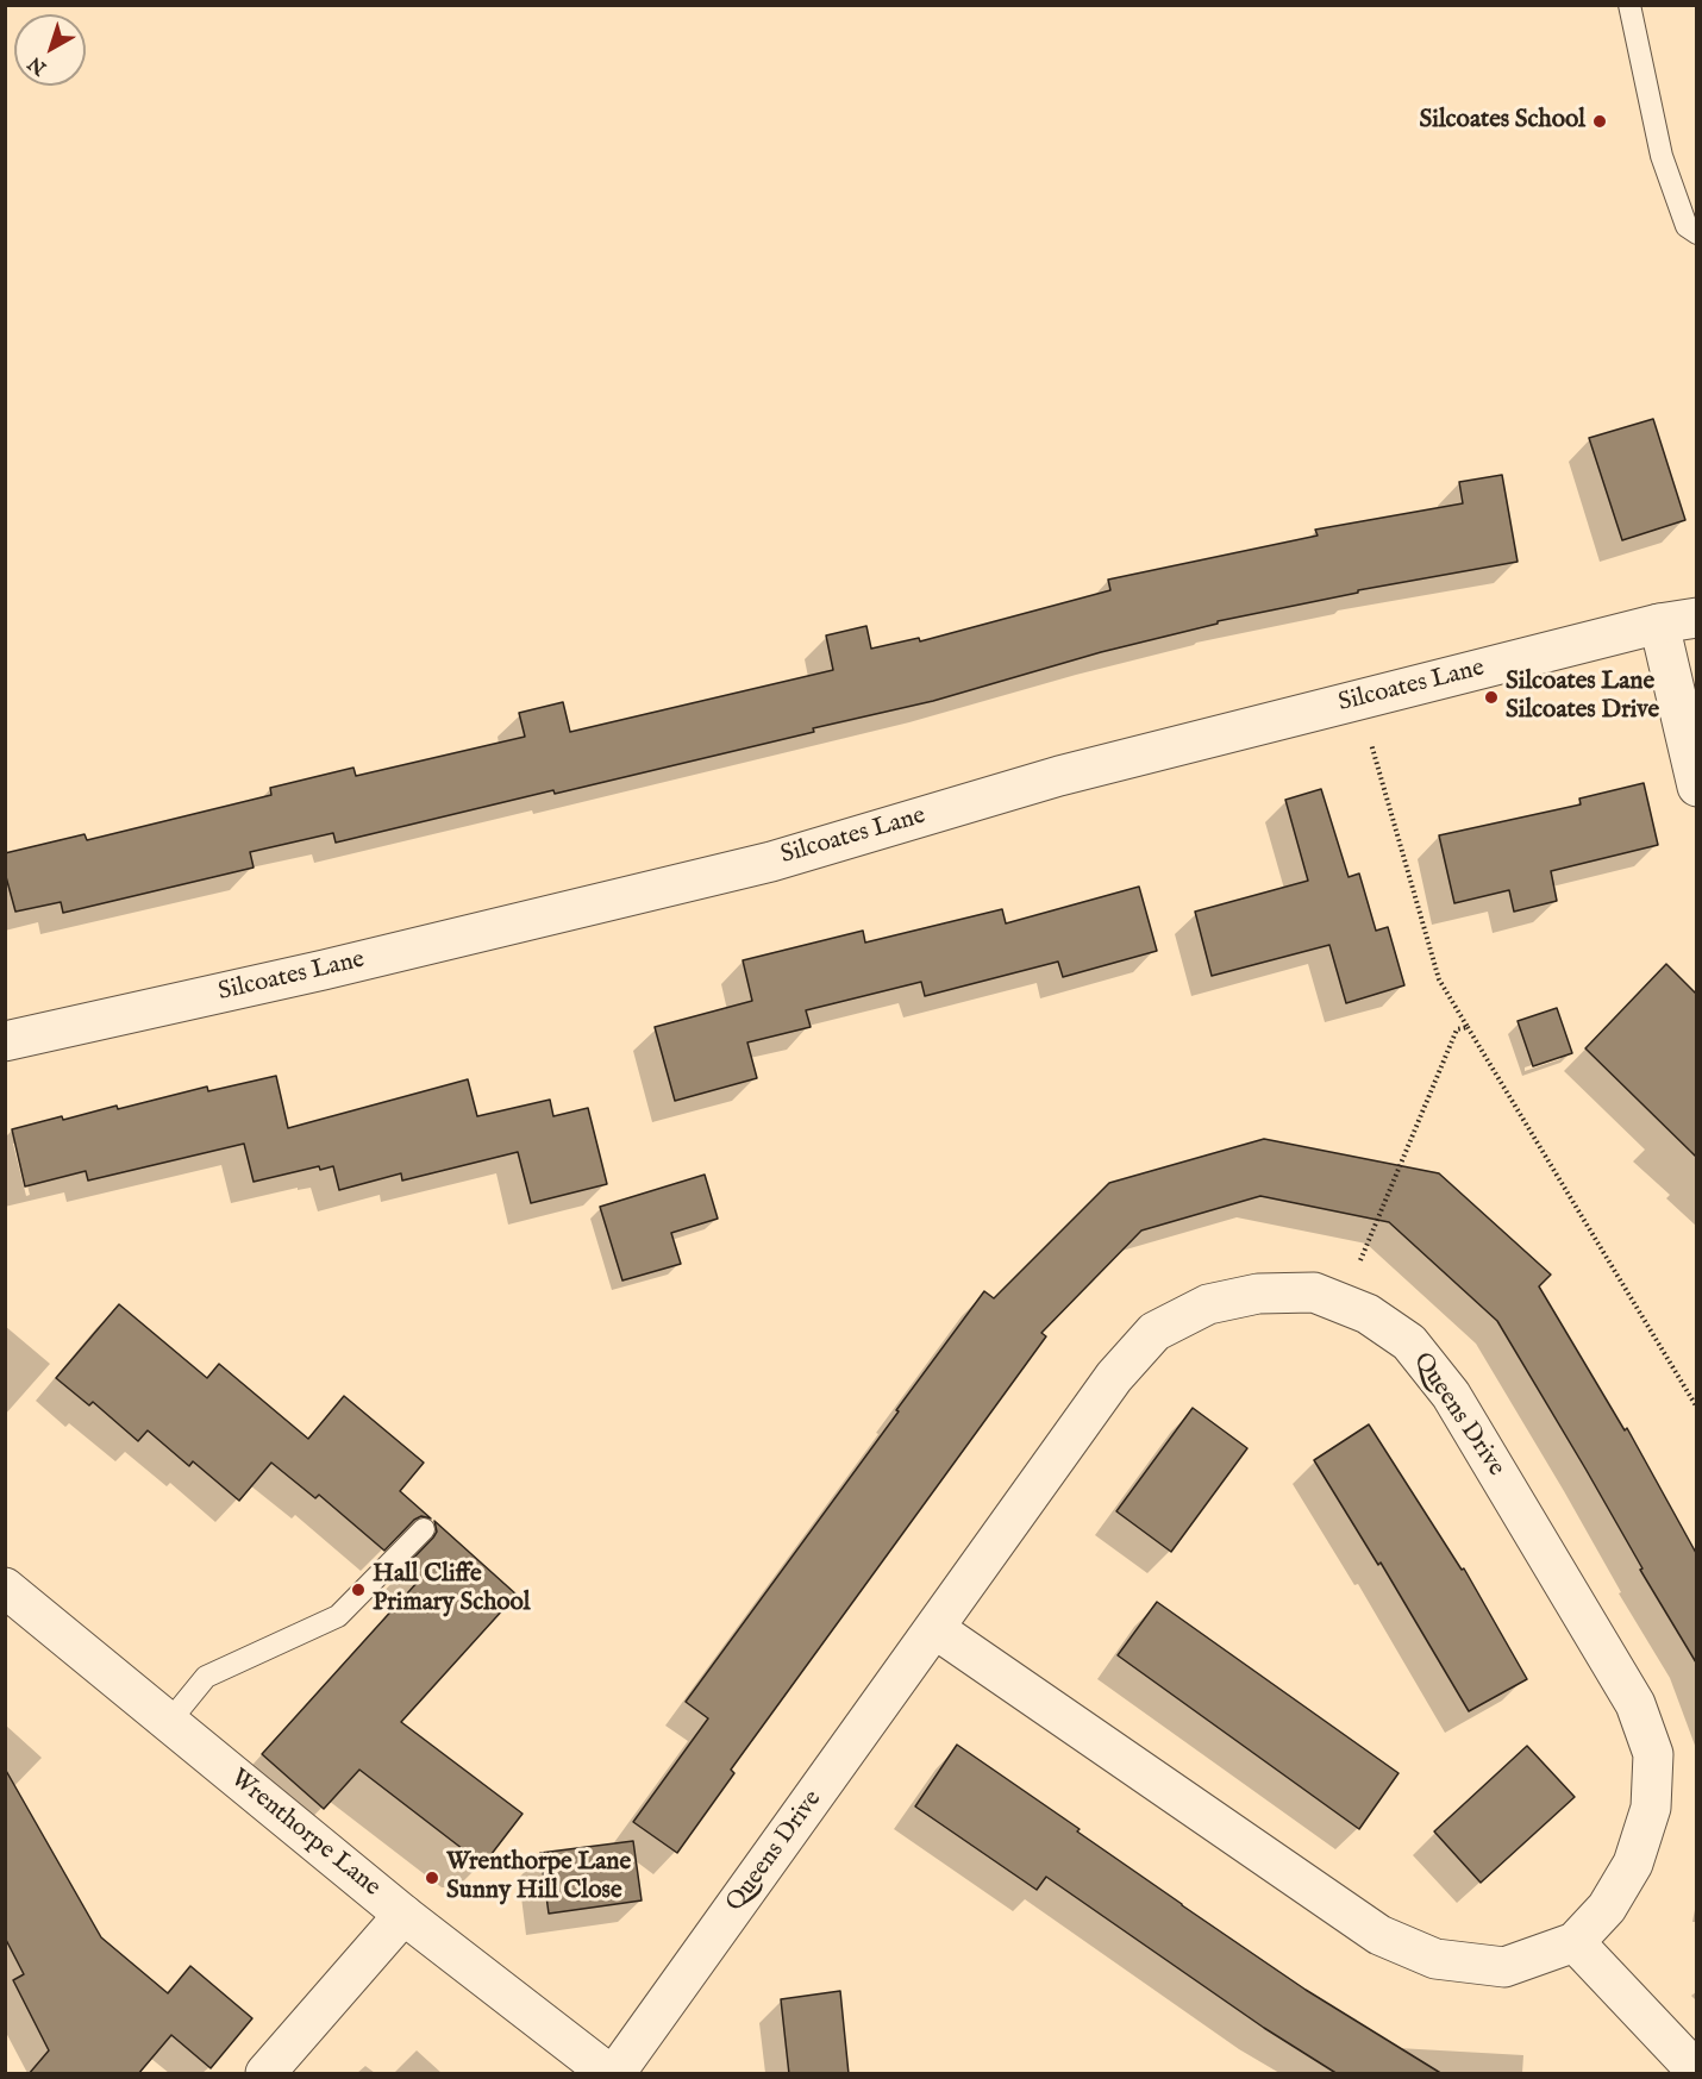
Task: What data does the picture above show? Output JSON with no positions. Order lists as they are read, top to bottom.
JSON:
{
  "streets": {
    "street": ["Silcoates Lane", "Queens Drive", "Wrenthorpe Lane"]
  },
  "places": [
    "Silcoates School",
    "Silcoates Lane Silcoates Drive",
    "Hall Cliffe Primary School",
    "Wrenthorpe Lane Sunny Hill Close"
  ],
  "north": "bottom left"
}
